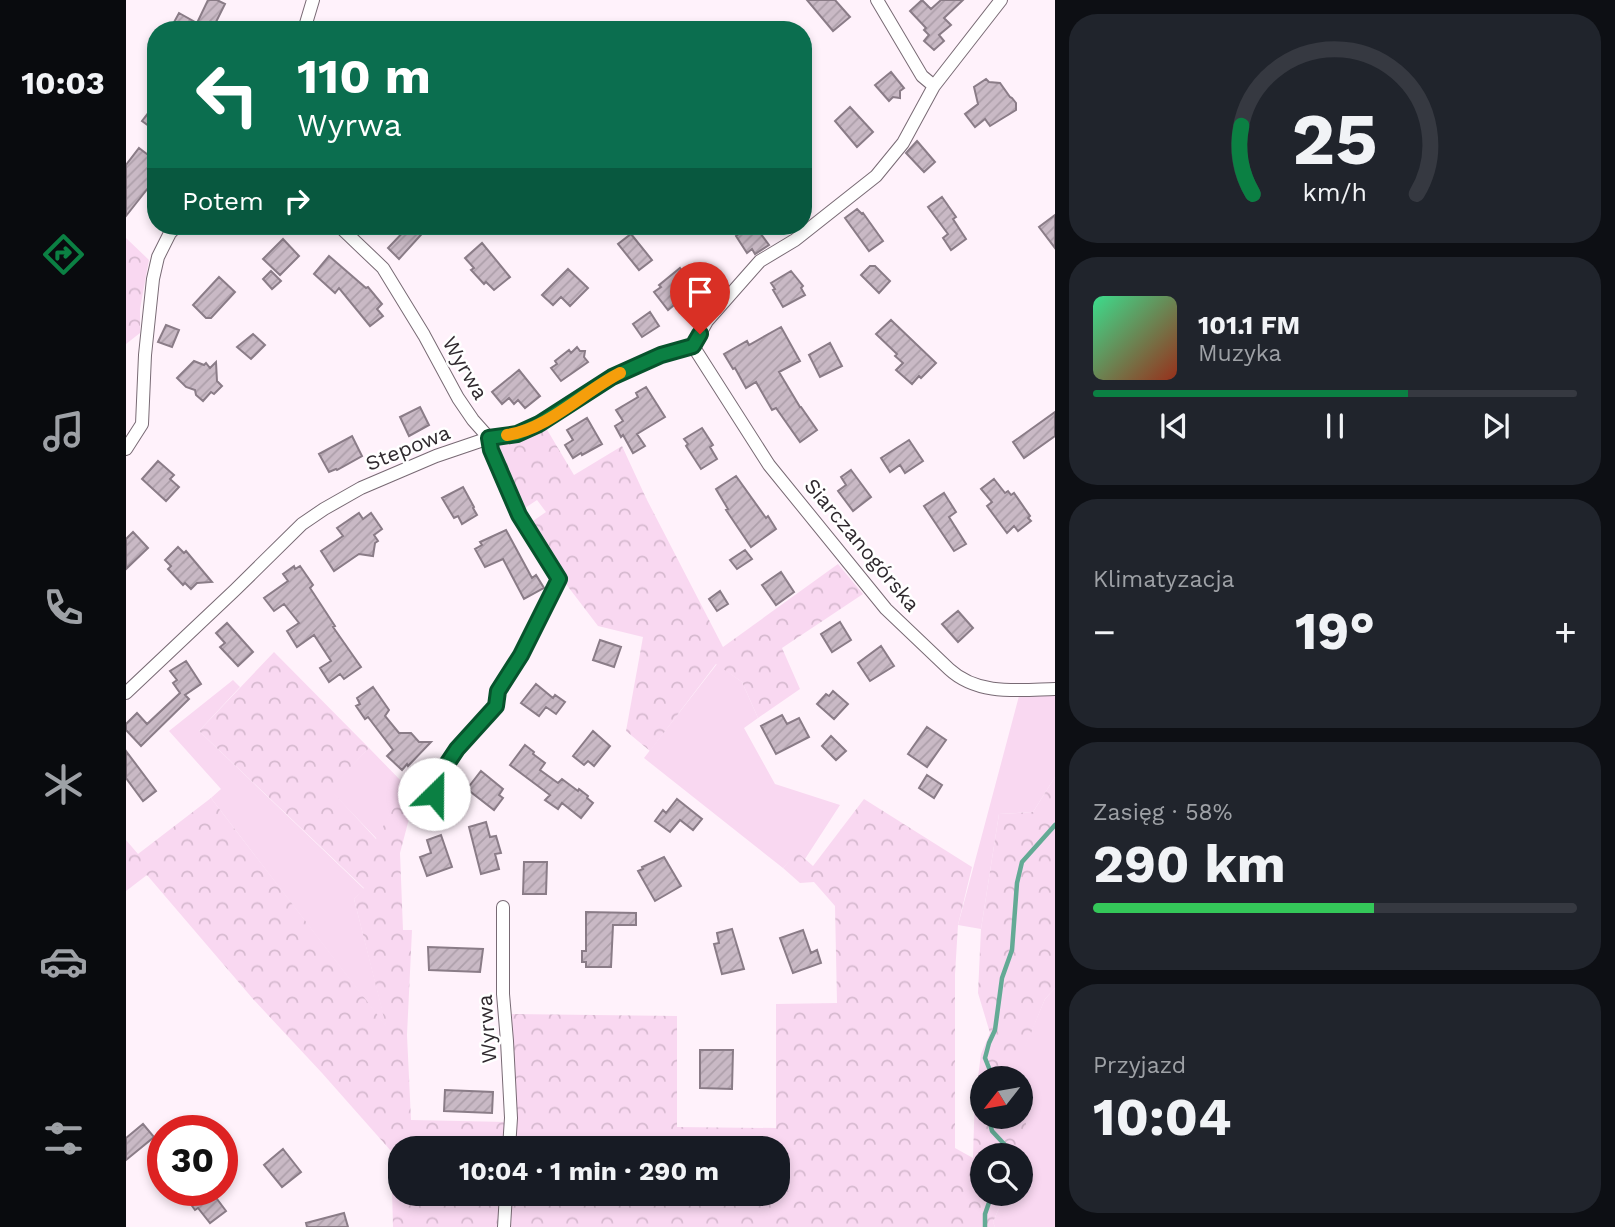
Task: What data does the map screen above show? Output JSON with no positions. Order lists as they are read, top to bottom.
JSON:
{
  "streets": {
    "street": ["Wyrwa", "Stepowa", "Siarczanogórska"]
  },
  "crossings": [
    ["Wyrwa", "Stepowa"],
    ["Stepowa", "Siarczanogórska"]
  ],
  "north": "bottom left",
  "page": {
    "tabs": "10:03",
    "turn": ["110 m", "Wyrwa"],
    "then": "Potem",
    "song": ["101.1 FM", "Muzyka"],
    "tile": [
      "Klimatyzacja",
      ["Zasięg · 58%", "290 km"],
      ["Przyjazd", "10:04"]
    ],
    "heat": ["−", "19°", "+"],
    "limit": "30",
    "trip": "10:04 · 1 min · 290 m",
    "gauge": ["25", "km/h"]
  }
}
